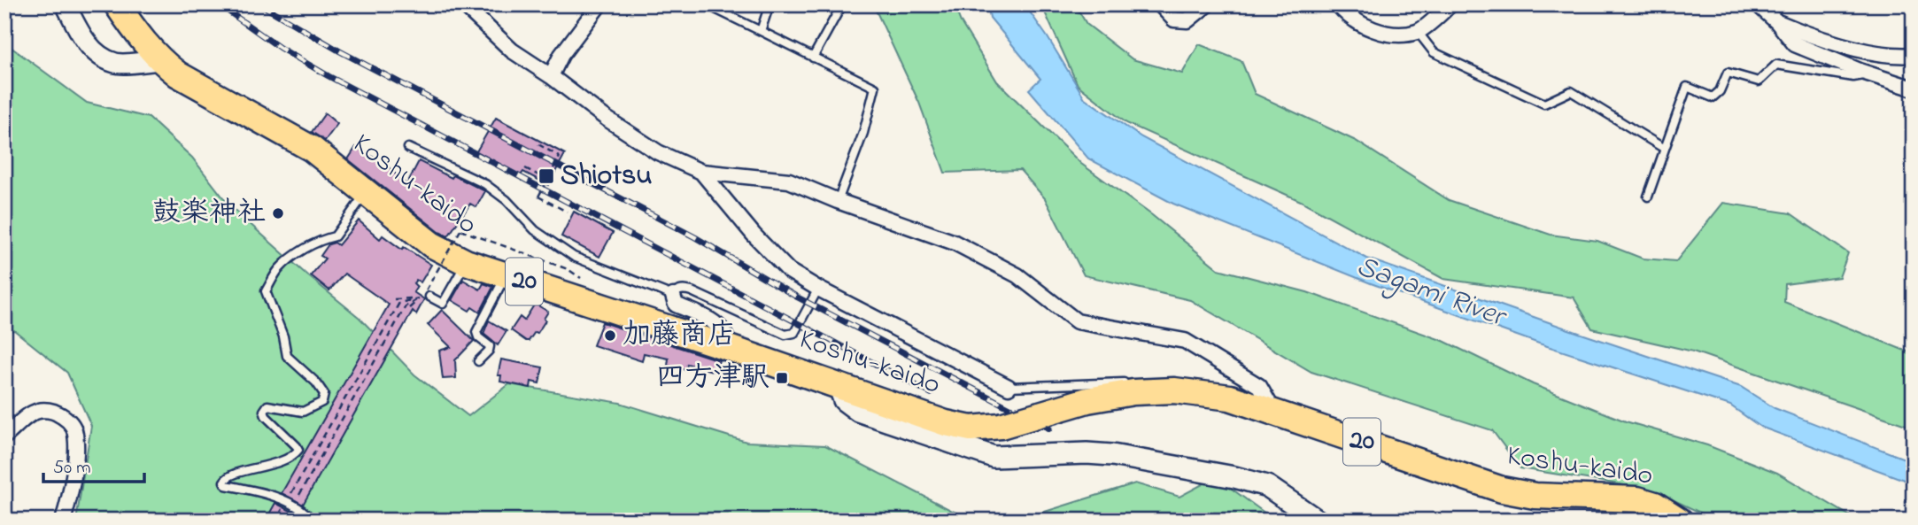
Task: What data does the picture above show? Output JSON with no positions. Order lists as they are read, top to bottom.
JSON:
{
  "streets": {
    "highway": ["Koshu-kaido", "20"]
  },
  "water": ["Sagami River"],
  "places": {
    "transit": ["Shiotsu", "四方津駅"],
    "other": ["鼓楽神社", "加藤商店"]
  },
  "scale_bar": "50 m"
}
